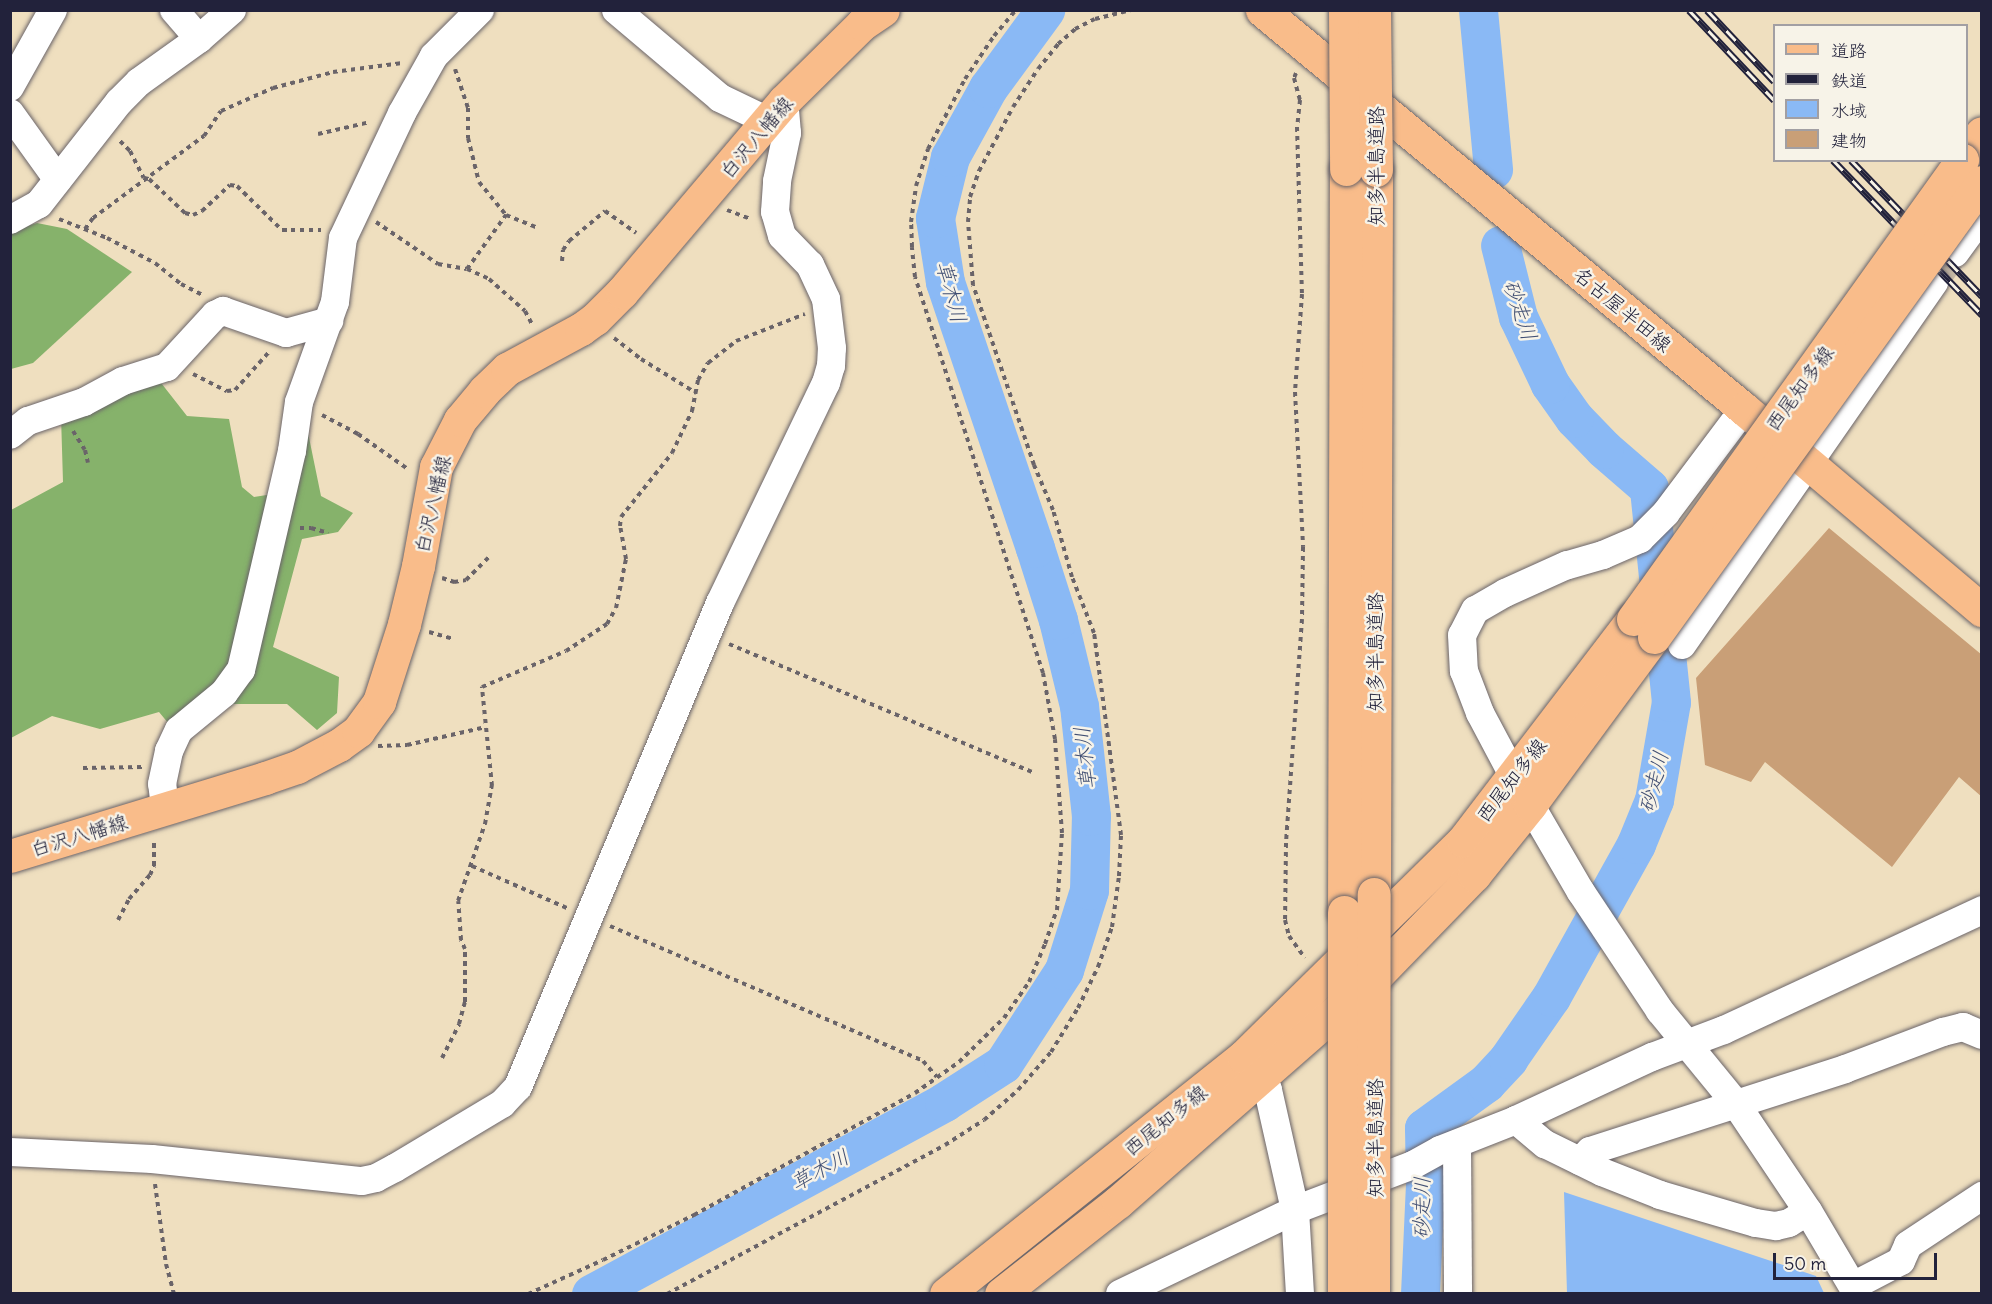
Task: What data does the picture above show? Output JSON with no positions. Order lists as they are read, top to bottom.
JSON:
{
  "streets": {
    "main road": [
      "白沢八幡線",
      "知多半島道路",
      "名古屋半田線",
      "西尾知多線"
    ]
  },
  "water": ["草木川", "砂走川"],
  "legend": [
    "道路",
    "鉄道",
    "水域",
    "建物"
  ],
  "scale_bar": "50 m"
}
